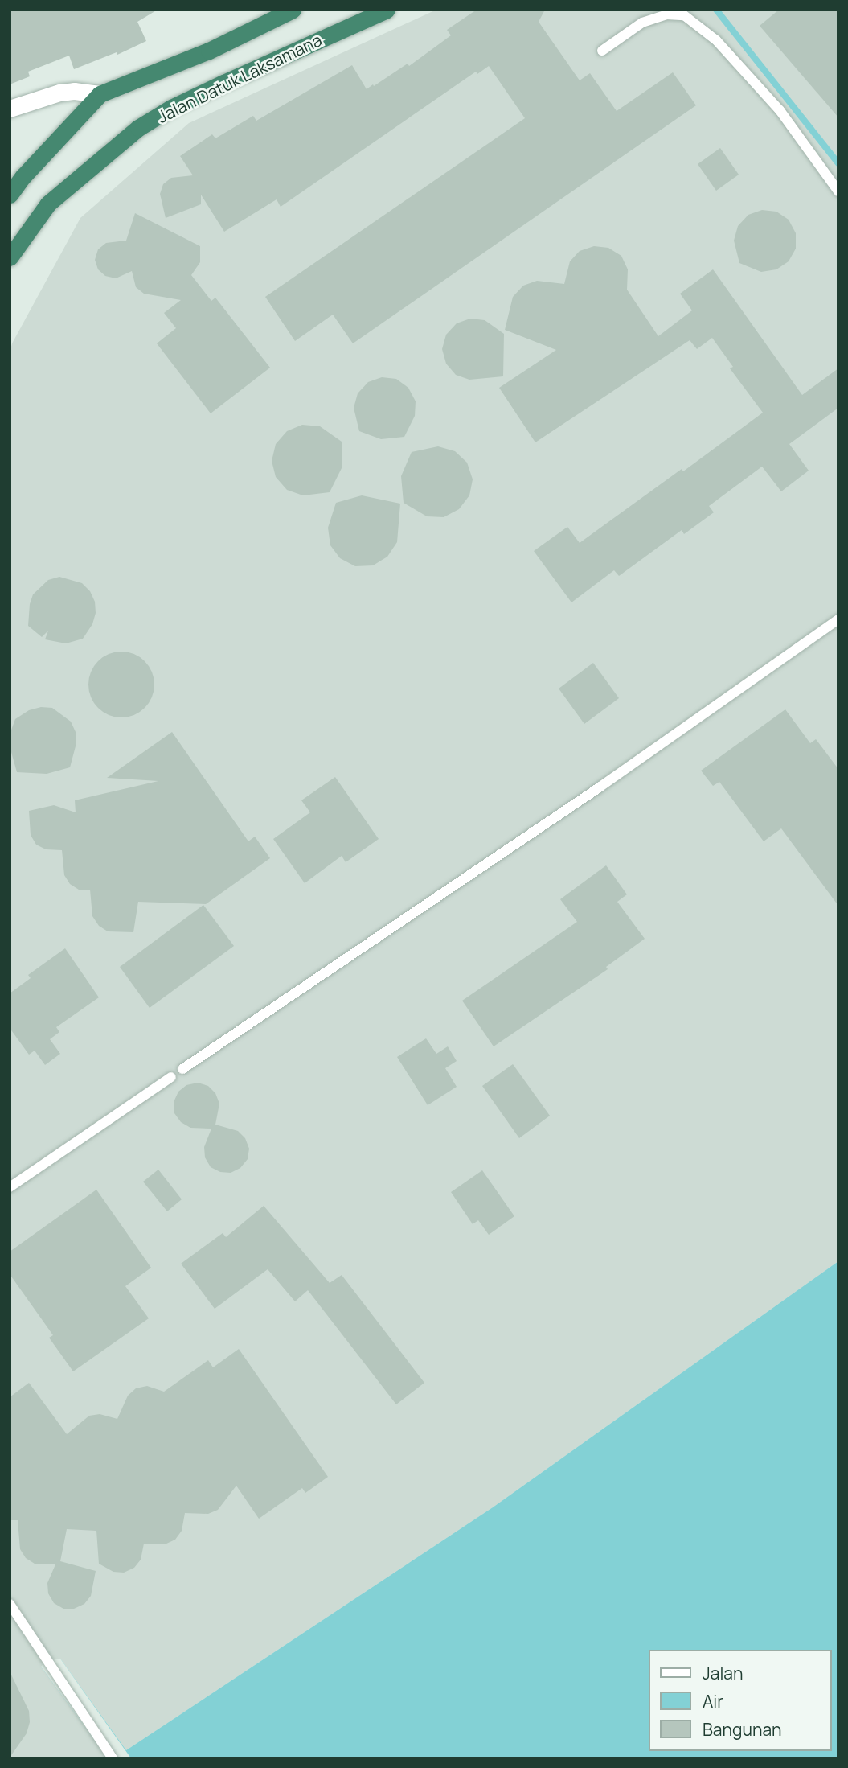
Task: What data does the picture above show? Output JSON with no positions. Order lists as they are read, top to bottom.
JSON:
{
  "streets": {
    "highway": ["Jalan Datuk Laksamana"]
  },
  "legend": ["Jalan", "Air", "Bangunan"]
}
